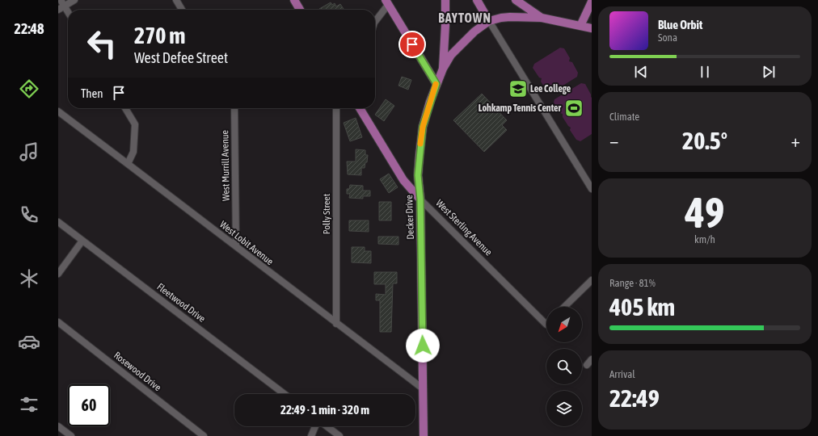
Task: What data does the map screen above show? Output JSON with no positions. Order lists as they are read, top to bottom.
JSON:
{
  "streets": {
    "main road": ["Decker Drive", "West Sterling Avenue"],
    "street": [
      "West Murrill Avenue",
      "Polly Street",
      "West Lobit Avenue",
      "Fleetwood Drive",
      "Rosewood Drive"
    ]
  },
  "crossings": [
    ["West Murrill Avenue", "West Lobit Avenue"],
    ["Polly Street", "West Lobit Avenue"],
    ["Decker Drive", "West Sterling Avenue"],
    ["Decker Drive", "West Lobit Avenue"]
  ],
  "districts": ["BAYTOWN"],
  "places": {
    "school or university": ["Lee College"],
    "sports": ["Lohkamp Tennis Center"]
  },
  "north": "bottom left",
  "page": {
    "tabs": "22:48",
    "turn": ["270 m", "West Defee Street"],
    "song": ["Blue Orbit", "Sona"],
    "then": "Then",
    "tile": [
      "Climate",
      ["49", "km/h"],
      ["Range · 81%", "405 km"],
      ["Arrival", "22:49"]
    ],
    "heat": ["−", "20.5°", "+"],
    "limit": "60",
    "trip": "22:49 · 1 min · 320 m"
  }
}
